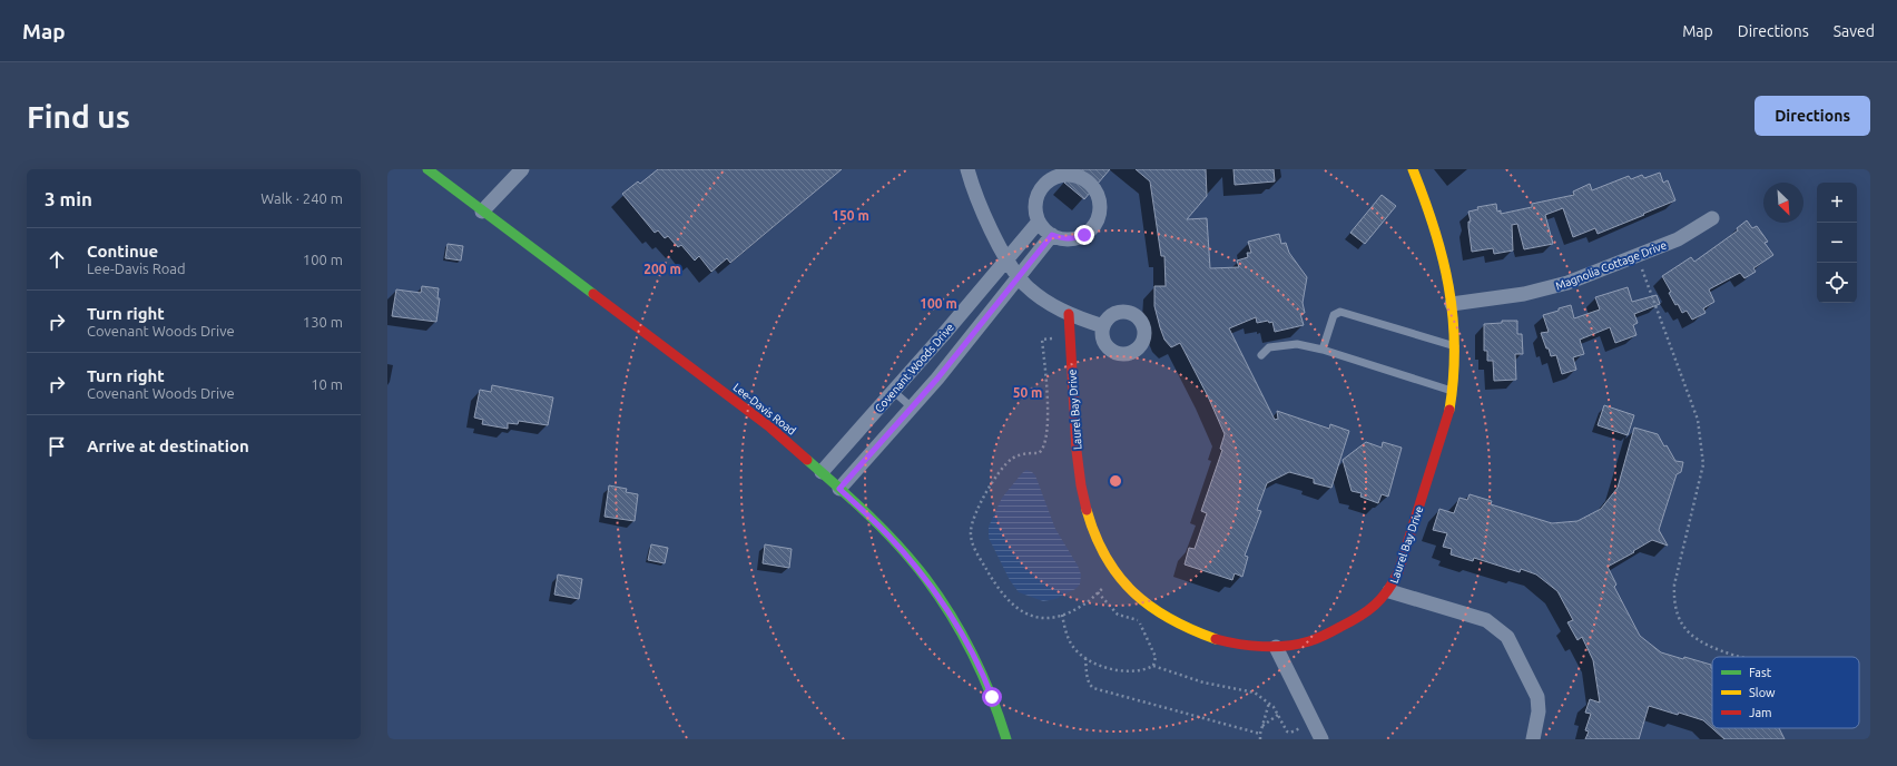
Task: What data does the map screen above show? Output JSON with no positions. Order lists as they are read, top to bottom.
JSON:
{
  "streets": {
    "street": [
      "Magnolia Cottage Drive",
      "Covenant Woods Drive",
      "Lee-Davis Road",
      "Laurel Bay Drive"
    ]
  },
  "crossings": [
    ["Magnolia Cottage Drive", "Laurel Bay Drive"],
    ["Covenant Woods Drive", "Lee-Davis Road"]
  ],
  "legend": ["Fast", "Slow", "Jam"],
  "north": "bottom right",
  "page": {
    "header": "Map",
    "nav": ["Map", "Directions", "Saved"],
    "buttons": "Directions",
    "title": "Find us",
    "heading": ["3 min", "Walk · 240 m"],
    "map_buttons": ["+", "−"],
    "list": [
      ["Continue", "Lee-Davis Road", "100 m"],
      ["Turn right", "Covenant Woods Drive", "130 m"],
      ["Turn right", "Covenant Woods Drive", "10 m"],
      "Arrive at destination"
    ]
  },
  "rings": [
    "150 m",
    "200 m",
    "100 m",
    "50 m"
  ]
}
